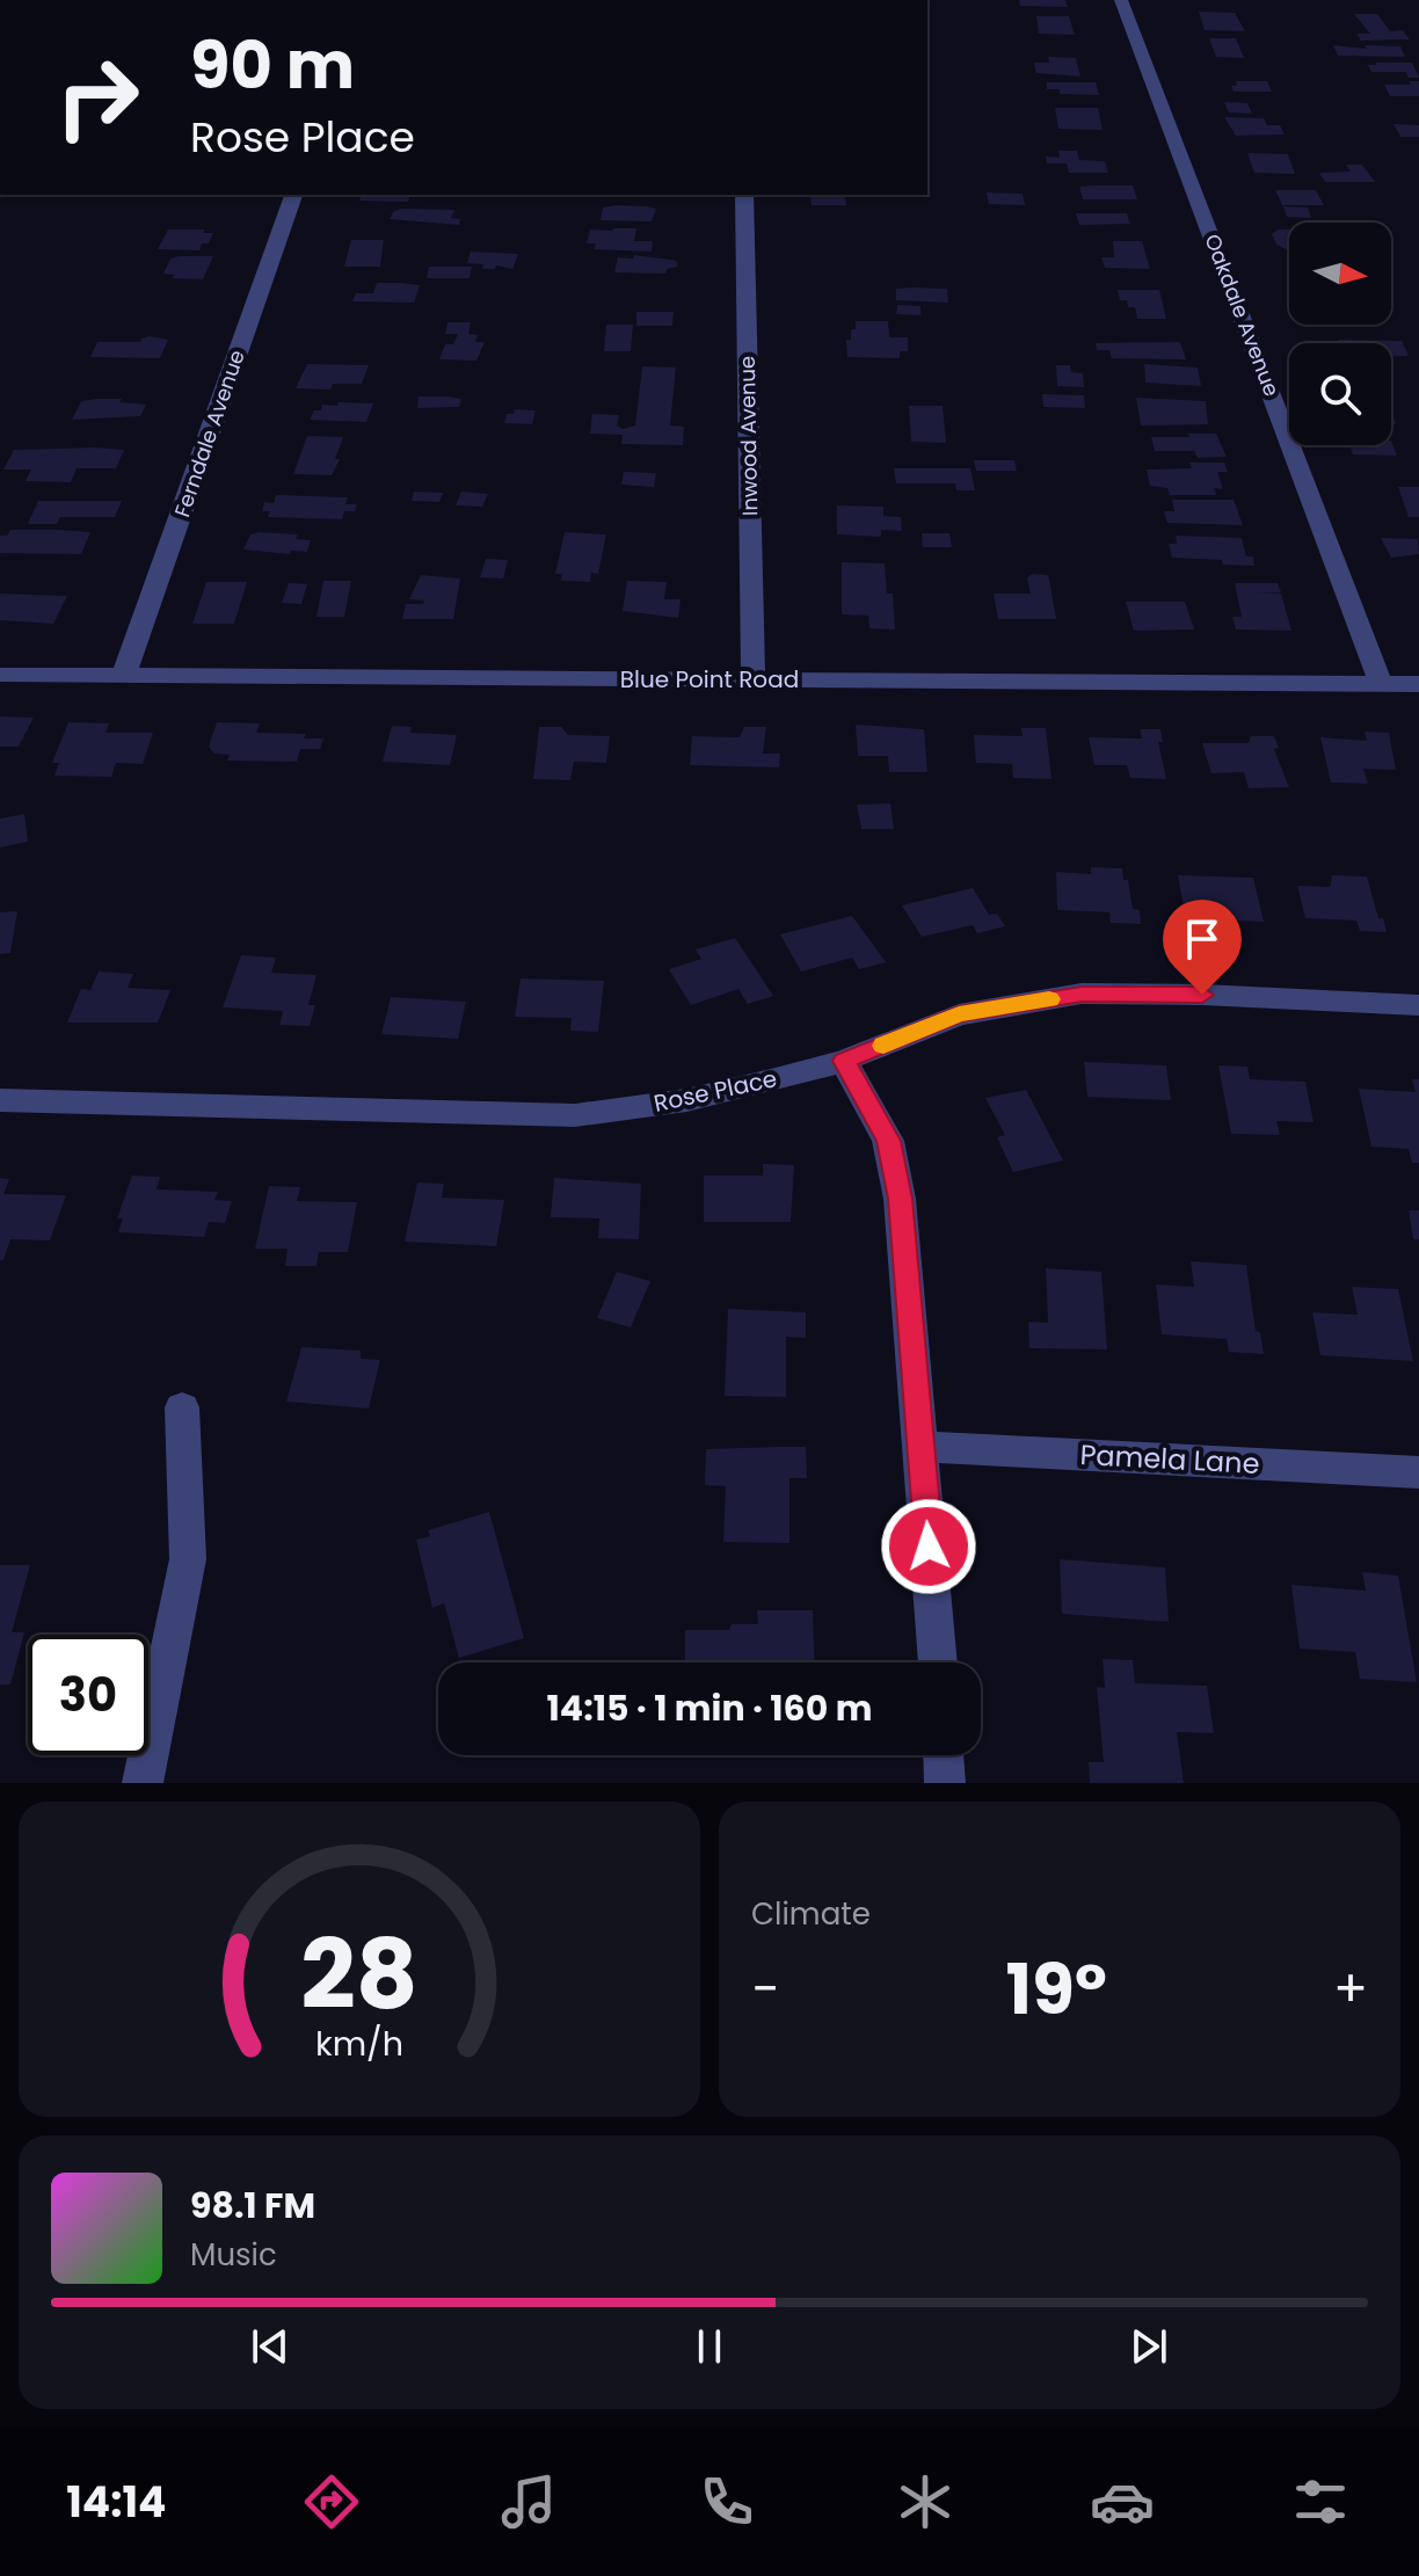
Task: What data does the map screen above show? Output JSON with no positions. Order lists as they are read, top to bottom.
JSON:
{
  "streets": {
    "street": [
      "Oakdale Avenue",
      "Ferndale Avenue",
      "Inwood Avenue",
      "Blue Point Road",
      "Rose Place",
      "Pamela Lane"
    ]
  },
  "crossings": [
    ["Oakdale Avenue", "Blue Point Road"],
    ["Ferndale Avenue", "Blue Point Road"],
    ["Inwood Avenue", "Blue Point Road"]
  ],
  "north": "right",
  "page": {
    "turn": ["90 m", "Rose Place"],
    "limit": "30",
    "trip": "14:15 · 1 min · 160 m",
    "tile": "Climate",
    "heat": ["−", "19°", "+"],
    "song": ["98.1 FM", "Music"],
    "tabs": "14:14",
    "gauge": ["28", "km/h"]
  }
}
